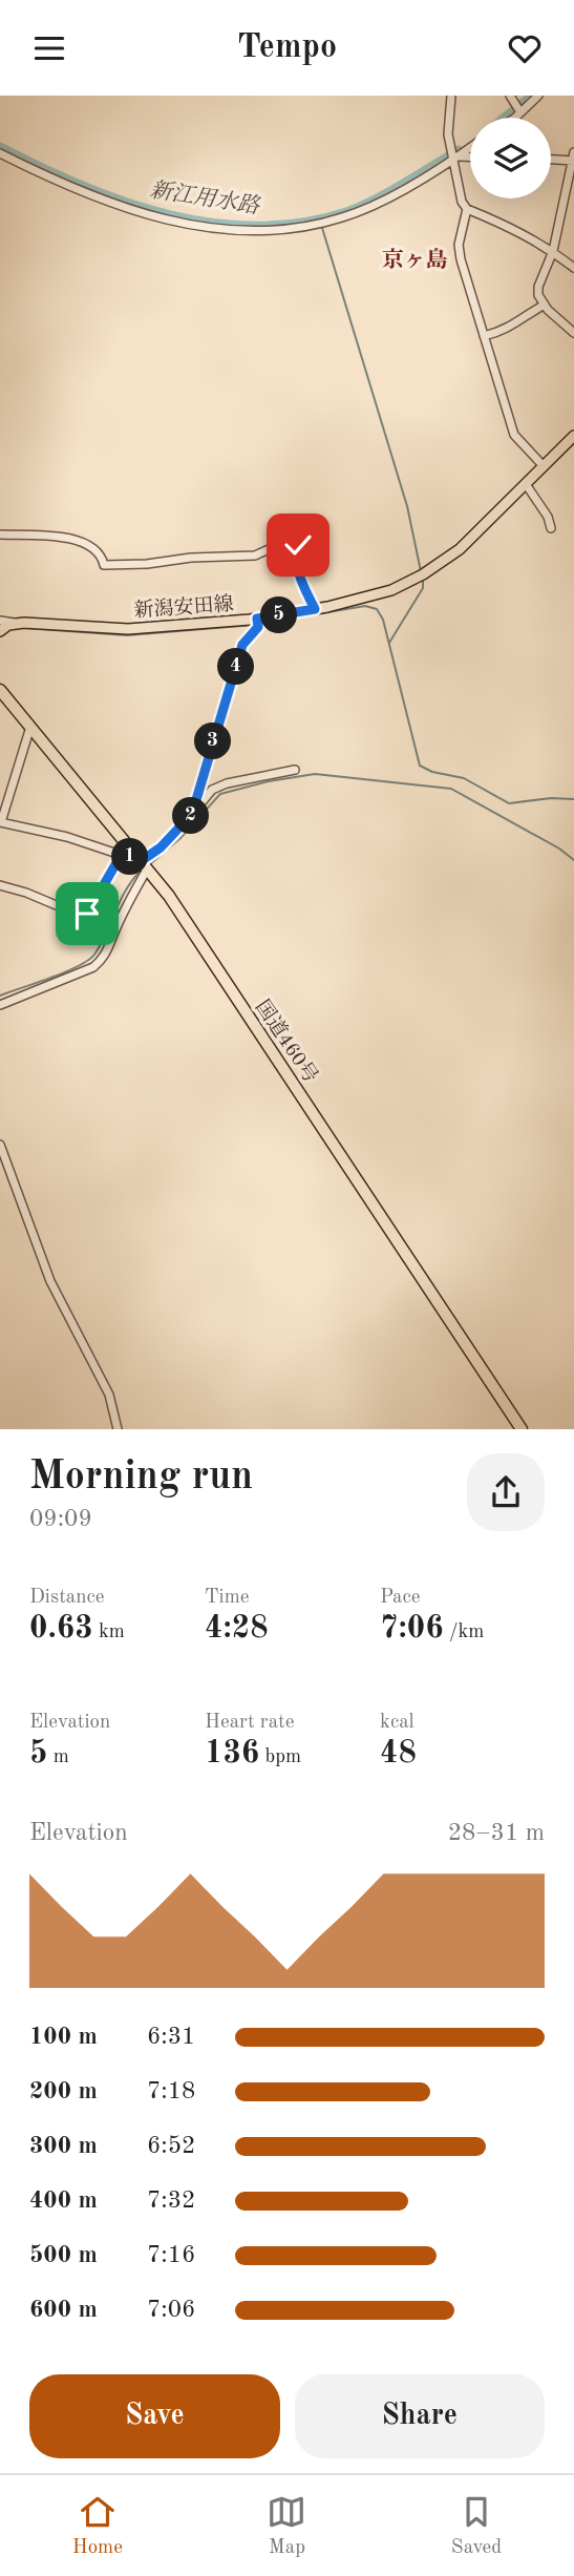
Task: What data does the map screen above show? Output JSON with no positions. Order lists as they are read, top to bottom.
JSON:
{
  "streets": {
    "highway": ["国道460号"],
    "main road": ["新潟安田線"]
  },
  "districts": ["京ヶ島"],
  "water": ["新江用水路"],
  "page": {
    "header": "Tempo",
    "pins": [
      "5",
      "4",
      "3",
      "2",
      "1"
    ],
    "heading": ["Morning run", "09:09"],
    "stats": [
      ["Distance", "0.63 km"],
      ["Time", "4:28"],
      ["Pace", "7:06 /km"],
      ["Elevation", "5 m"],
      ["Heart rate", "136 bpm"],
      ["kcal", "48"]
    ],
    "chart": ["Elevation", "28–31 m"],
    "list": [
      {
        "name": "100 m",
        "note": "6:31"
      },
      {
        "name": "200 m",
        "note": "7:18"
      },
      {
        "name": "300 m",
        "note": "6:52"
      },
      {
        "name": "400 m",
        "note": "7:32"
      },
      {
        "name": "500 m",
        "note": "7:16"
      },
      {
        "name": "600 m",
        "note": "7:06"
      }
    ],
    "buttons": ["Save", "Share"],
    "tabs": ["Home", "Map", "Saved"]
  }
}
